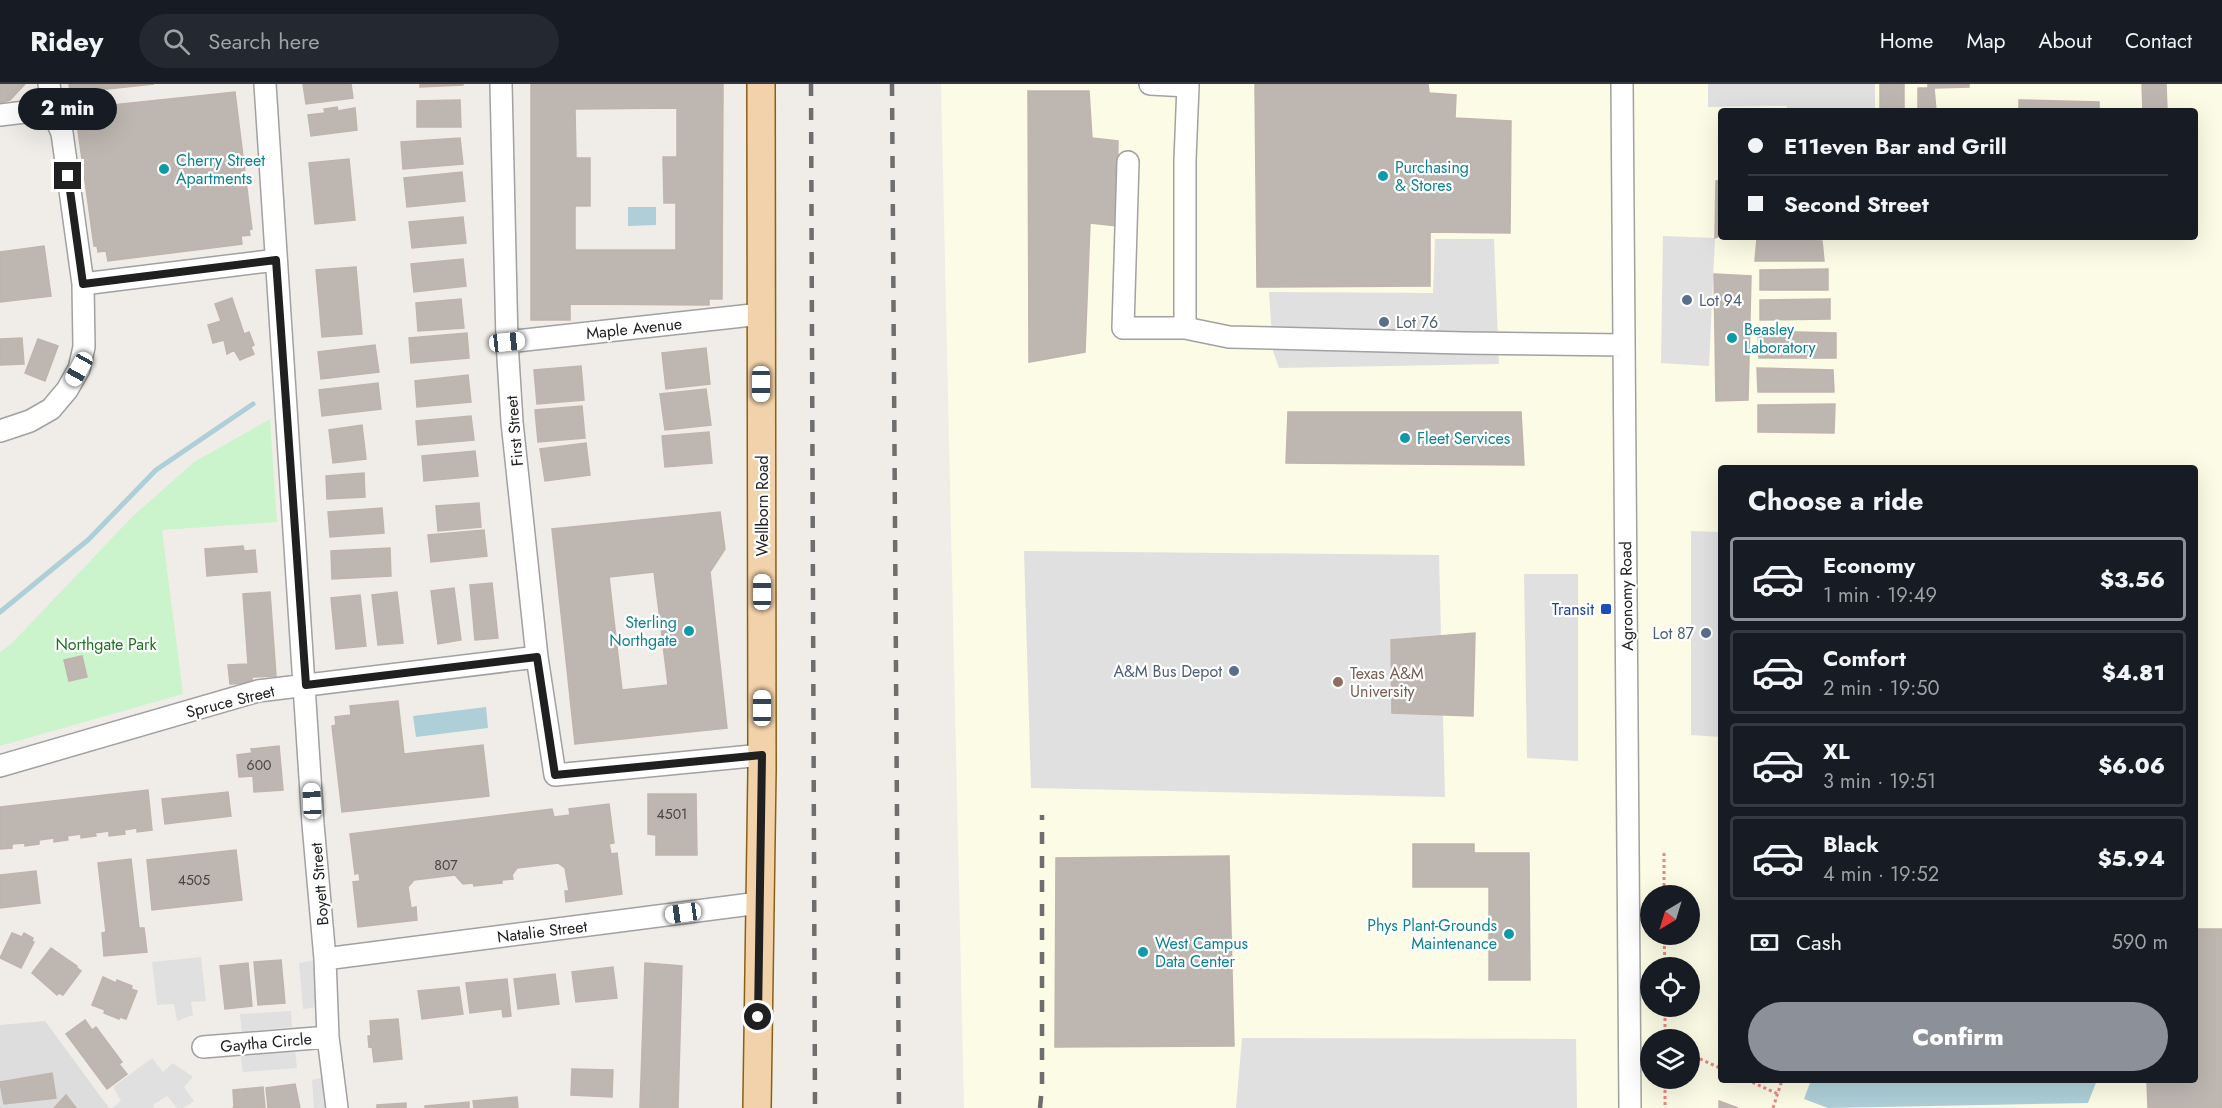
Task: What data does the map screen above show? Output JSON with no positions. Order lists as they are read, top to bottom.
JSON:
{
  "streets": {
    "main road": ["Wellborn Road"],
    "street": [
      "Maple Avenue",
      "First Street",
      "Agronomy Road",
      "Spruce Street",
      "Boyett Street",
      "Natalie Street",
      "Gaytha Circle"
    ]
  },
  "crossings": [
    ["Maple Avenue", "First Street"],
    ["Maple Avenue", "Wellborn Road"],
    ["First Street", "Wellborn Road"],
    ["First Street", "Spruce Street"],
    ["Wellborn Road", "Natalie Street"],
    ["Spruce Street", "Boyett Street"],
    ["Boyett Street", "Natalie Street"],
    ["Boyett Street", "Gaytha Circle"]
  ],
  "parks": ["Northgate Park"],
  "places": {
    "other": [
      "Cherry Street Apartments",
      "Purchasing & Stores",
      "Lot 94",
      "Lot 76",
      "Beasley Laboratory",
      "Fleet Services",
      "Sterling Northgate",
      "Lot 87",
      "A&M Bus Depot",
      "Texas A&M University",
      "Phys Plant-Grounds Maintenance",
      "West Campus Data Center"
    ],
    "transit": ["Transit"]
  },
  "house_numbers": [
    "600",
    "4501",
    "807",
    "4505"
  ],
  "north": "bottom left",
  "page": {
    "header": "Ridey",
    "search": "Search here",
    "nav": [
      "Home",
      "Map",
      "About",
      "Contact"
    ],
    "bubble": "2 min",
    "banner": ["E11even Bar and Grill", "Second Street"],
    "heading": "Choose a ride",
    "list": [
      {
        "name": "Economy",
        "note": "1 min · 19:49",
        "value": "$3.56"
      },
      {
        "name": "Comfort",
        "note": "2 min · 19:50",
        "value": "$4.81"
      },
      {
        "name": "XL",
        "note": "3 min · 19:51",
        "value": "$6.06"
      },
      {
        "name": "Black",
        "note": "4 min · 19:52",
        "value": "$5.94"
      }
    ],
    "pay": ["Cash", "590 m"],
    "buttons": "Confirm"
  }
}
